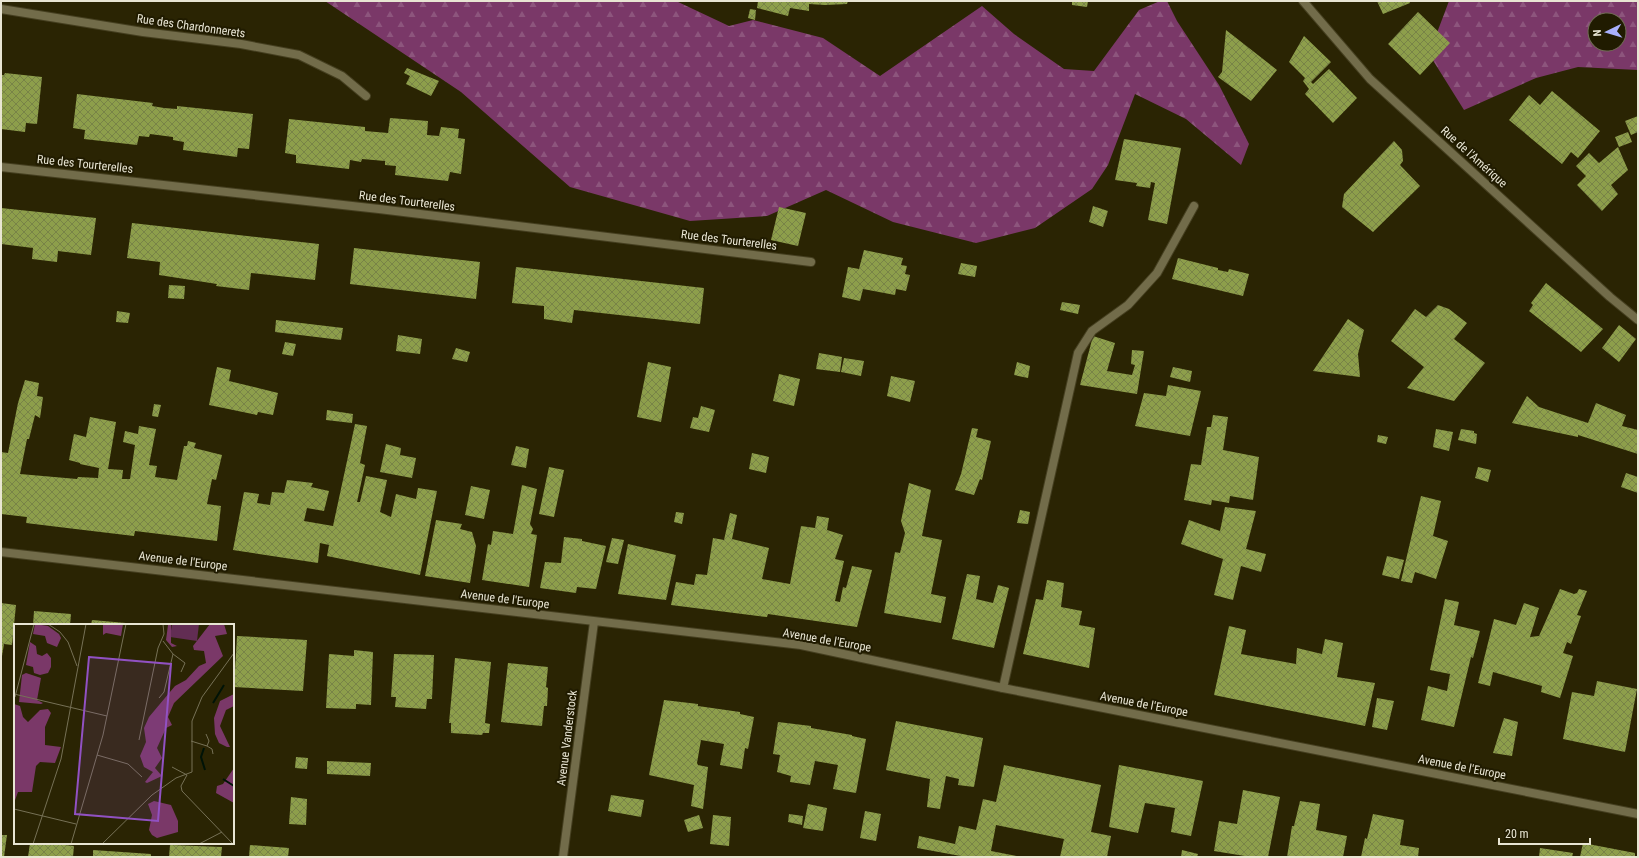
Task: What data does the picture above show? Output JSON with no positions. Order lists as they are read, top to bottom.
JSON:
{
  "streets": {
    "street": [
      "Rue des Chardonnerets",
      "Rue de l'Amérique",
      "Rue des Tourterelles",
      "Avenue de l'Europe",
      "Avenue Vanderstock"
    ]
  },
  "crossings": [
    ["Avenue de l'Europe", "Avenue Vanderstock"]
  ],
  "scale_bar": "20 m",
  "north": "left"
}
